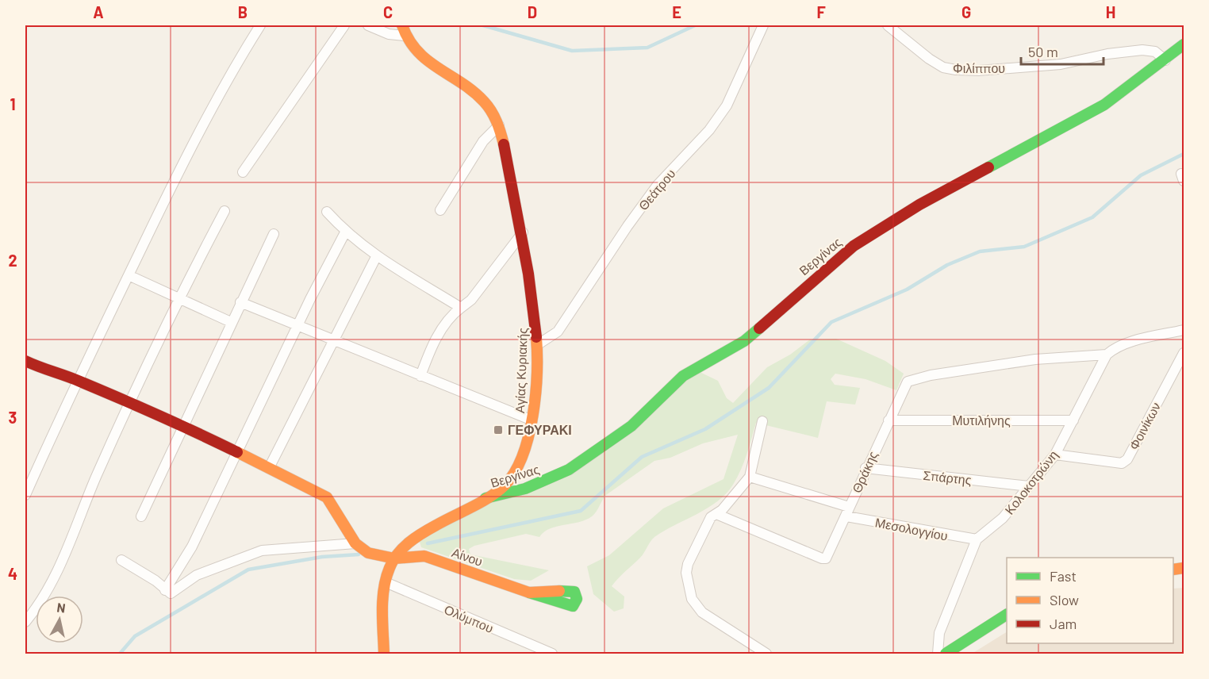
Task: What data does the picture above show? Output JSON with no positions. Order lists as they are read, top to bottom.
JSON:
{
  "streets": {
    "street": [
      "Φιλίππου",
      "Θεάτρου",
      "Βεργίνας",
      "Αγίας Κυριακής",
      "Μυτιλήνης",
      "Φοινίκων",
      "Θράκης",
      "Σπάρτης",
      "Κολοκοτρώνη",
      "Μεσολογγίου",
      "Αίνου",
      "Ολύμπου"
    ]
  },
  "crossings": [
    ["Φιλίππου", "Βεργίνας"],
    ["Θεάτρου", "Αγίας Κυριακής"],
    ["Βεργίνας", "Αγίας Κυριακής"],
    ["Αγίας Κυριακής", "Αίνου"],
    ["Αγίας Κυριακής", "Ολύμπου"],
    ["Μυτιλήνης", "Θράκης"],
    ["Μυτιλήνης", "Κολοκοτρώνη"],
    ["Φοινίκων", "Κολοκοτρώνη"],
    ["Θράκης", "Σπάρτης"],
    ["Θράκης", "Κολοκοτρώνη"],
    ["Θράκης", "Μεσολογγίου"],
    ["Σπάρτης", "Κολοκοτρώνη"],
    ["Κολοκοτρώνη", "Μεσολογγίου"]
  ],
  "places": {
    "transit": ["ΓΕΦΥΡΑΚΙ"]
  },
  "legend": ["Fast", "Slow", "Jam"],
  "scale_bar": "50 m",
  "north": "top",
  "grid": {
    "columns": [
      "A",
      "B",
      "C",
      "D",
      "E",
      "F",
      "G",
      "H"
    ],
    "rows": [
      "1",
      "2",
      "3",
      "4"
    ]
  }
}
